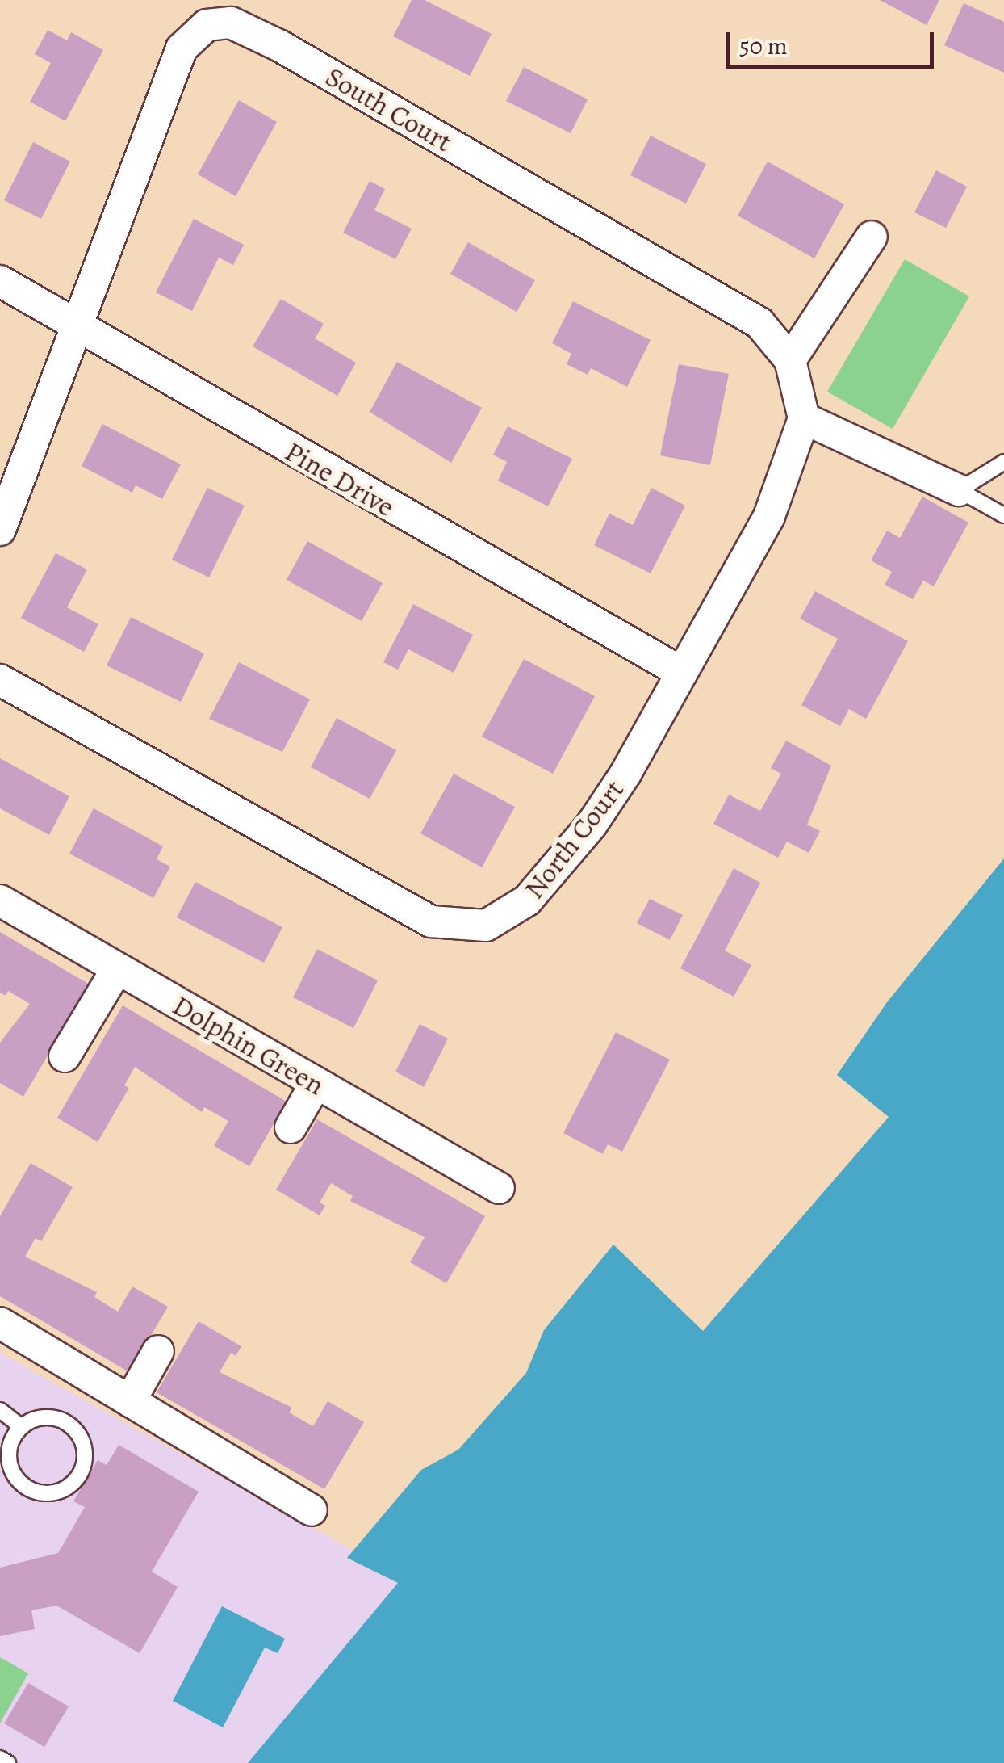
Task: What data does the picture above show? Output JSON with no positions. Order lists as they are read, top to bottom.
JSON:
{
  "streets": {
    "street": [
      "South Court",
      "Pine Drive",
      "North Court",
      "Dolphin Green"
    ]
  },
  "crossings": [
    ["South Court", "Pine Drive"],
    ["South Court", "North Court"],
    ["Pine Drive", "North Court"]
  ],
  "scale_bar": "50 m"
}
